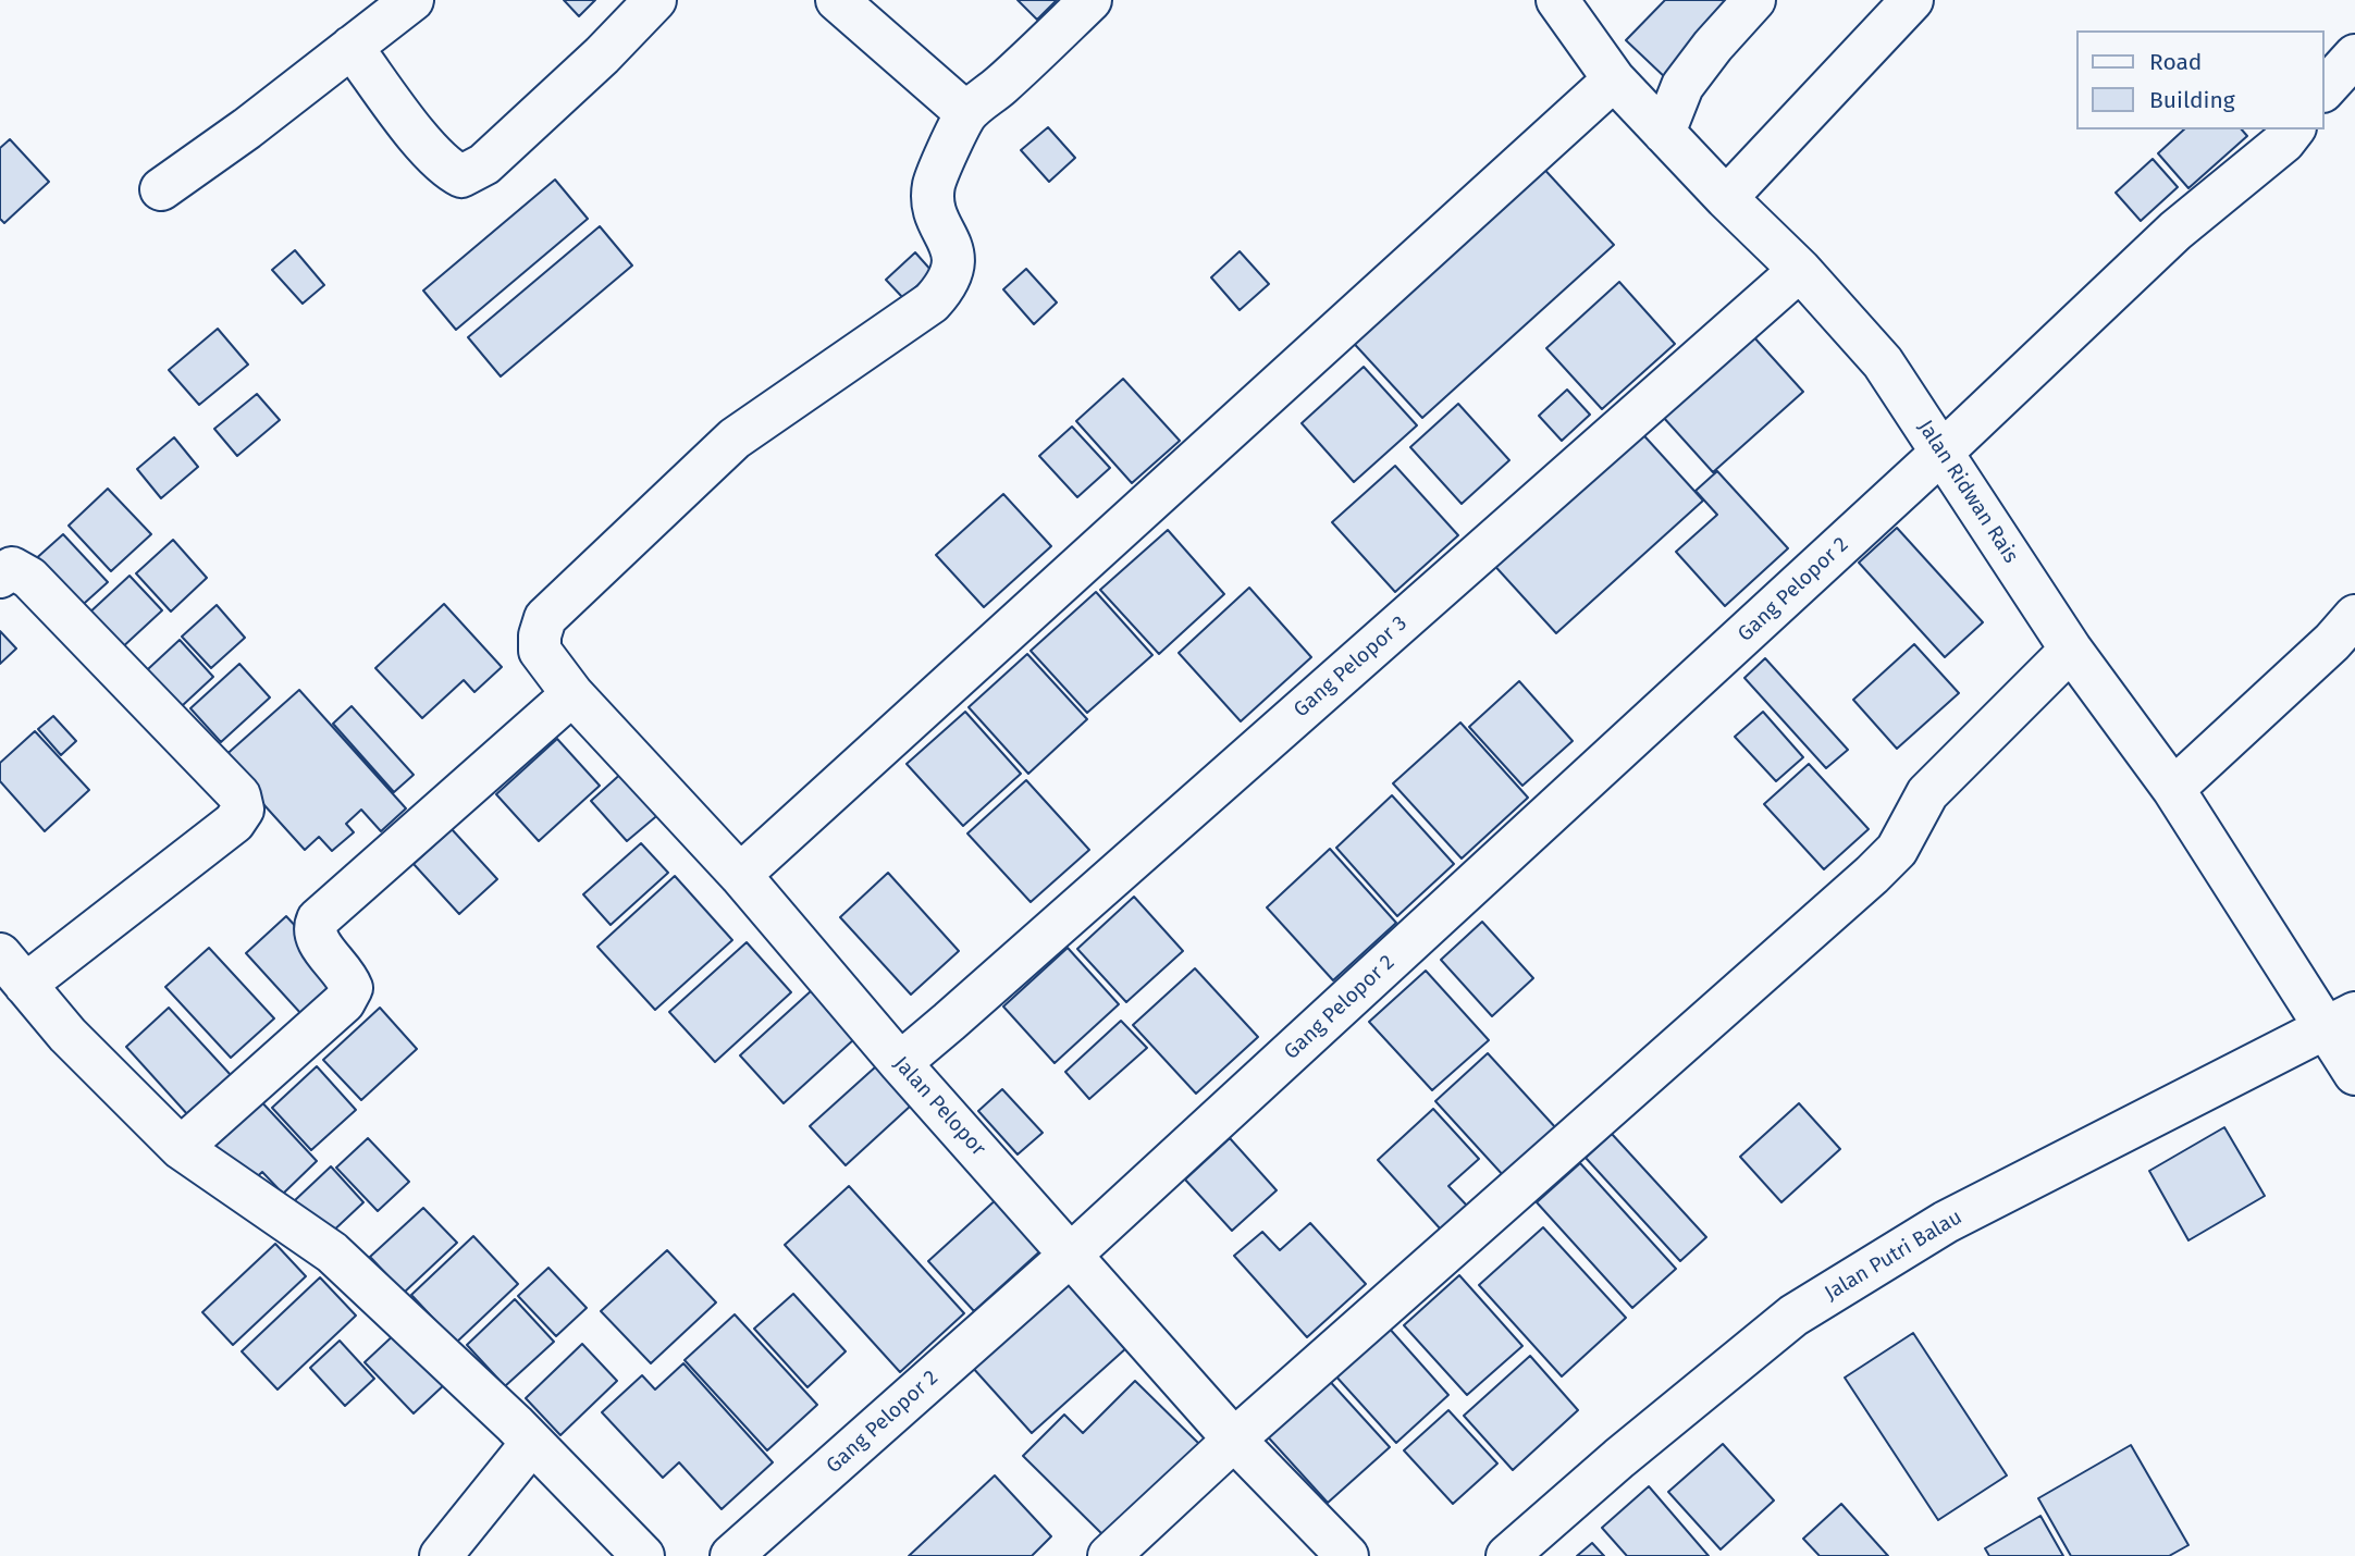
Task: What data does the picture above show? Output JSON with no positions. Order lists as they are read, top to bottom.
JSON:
{
  "streets": {
    "street": [
      "Jalan Ridwan Rais",
      "Gang Pelopor 2",
      "Gang Pelopor 3",
      "Jalan Pelopor",
      "Jalan Putri Balau"
    ]
  },
  "crossings": [
    ["Jalan Ridwan Rais", "Gang Pelopor 2"],
    ["Jalan Ridwan Rais", "Gang Pelopor 3"],
    ["Jalan Ridwan Rais", "Jalan Putri Balau"],
    ["Gang Pelopor 2", "Jalan Pelopor"],
    ["Gang Pelopor 3", "Jalan Pelopor"]
  ],
  "legend": ["Road", "Building"]
}
